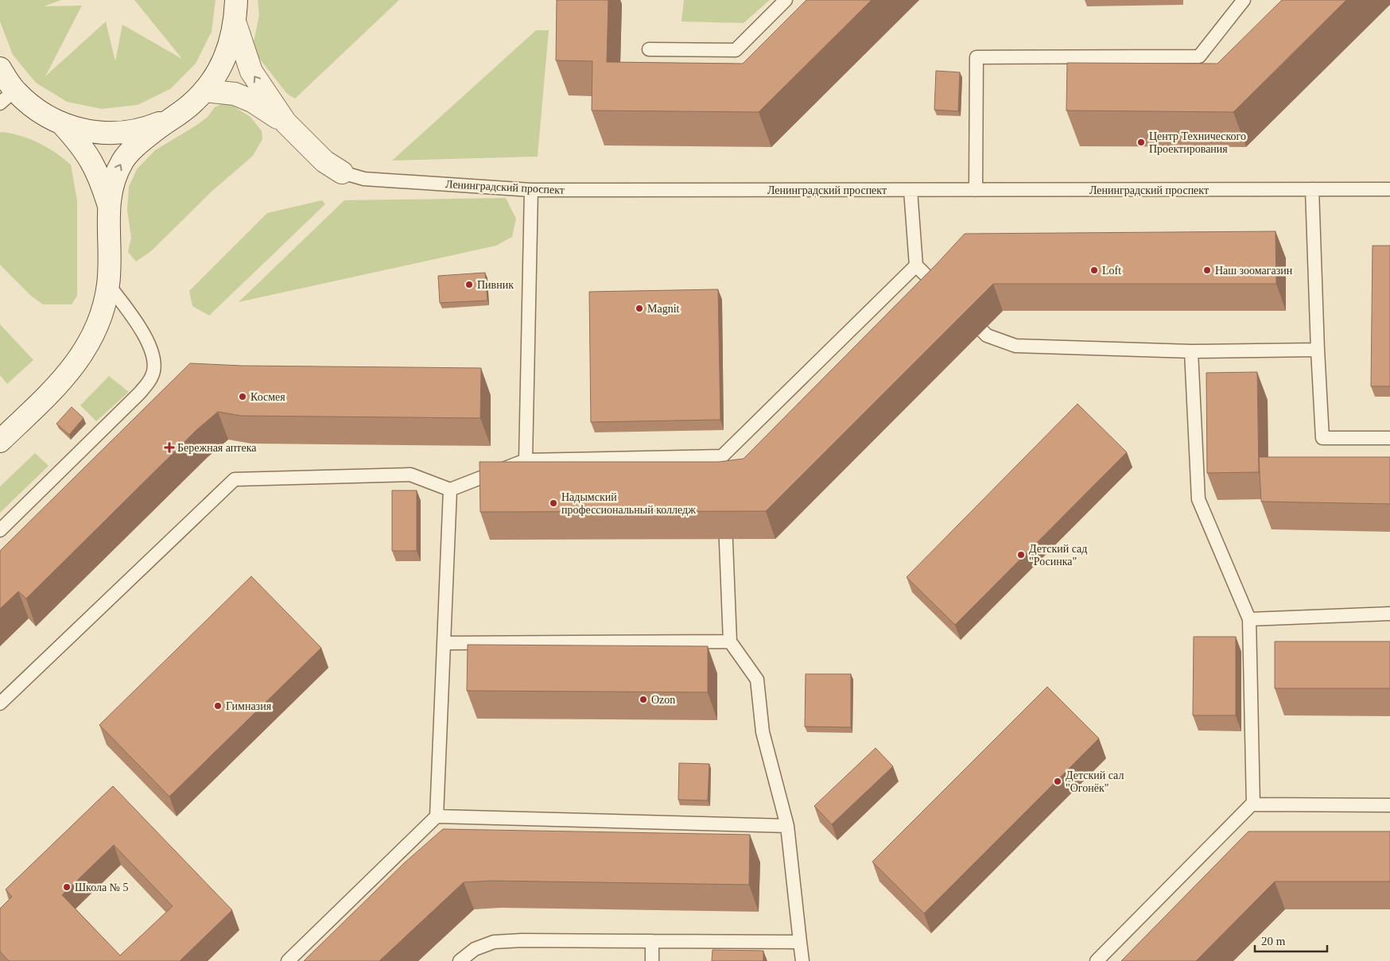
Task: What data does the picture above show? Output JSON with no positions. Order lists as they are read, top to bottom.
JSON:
{
  "streets": {
    "street": ["Ленинградский проспект"]
  },
  "places": {
    "other": [
      "Центр Технического Проектирования",
      "Loft",
      "Наш зоомагазин",
      "Пивник",
      "Magnit",
      "Космея",
      "Надымский профессиональный колледж",
      "Детский сад \"Росинка\"",
      "Ozon",
      "Гимназия",
      "Детский сал \"Огонёк\"",
      "Школа № 5"
    ],
    "health": ["Бережная аптека"]
  },
  "scale_bar": "20 m"
}
